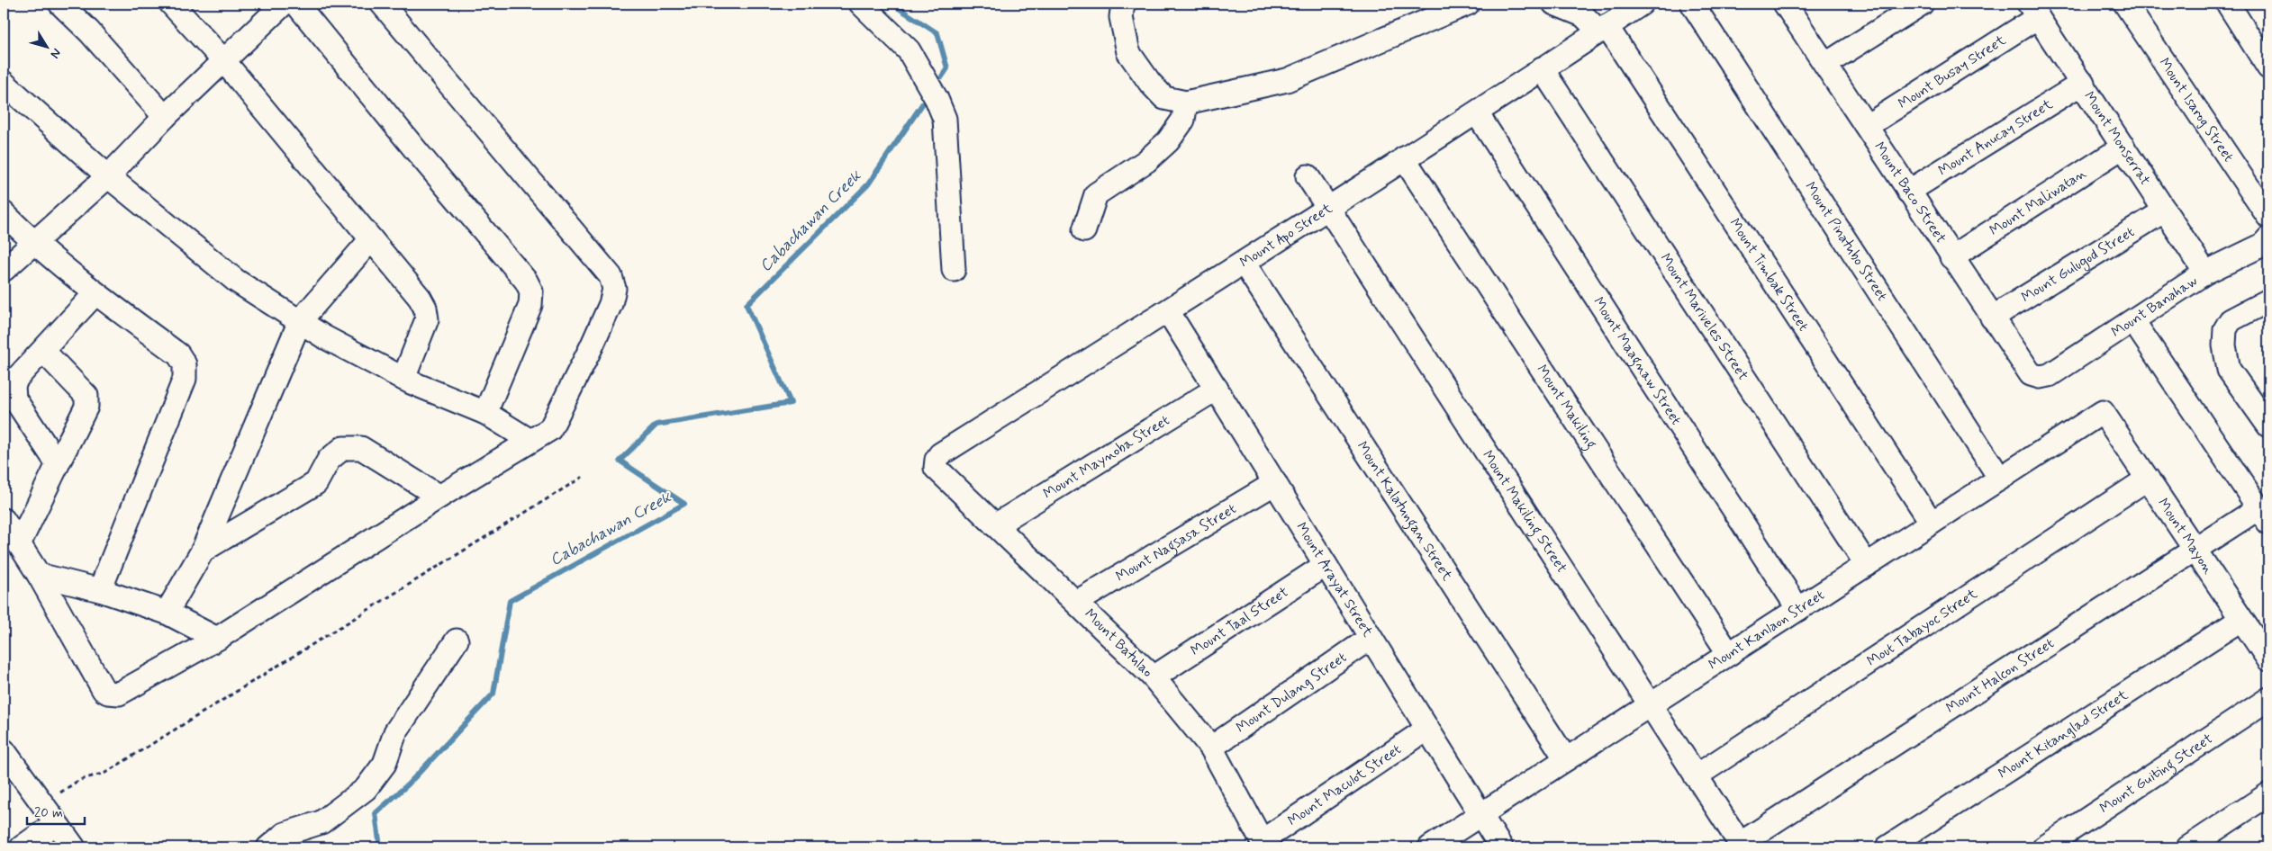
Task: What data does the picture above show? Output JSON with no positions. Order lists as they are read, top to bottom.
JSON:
{
  "streets": {
    "street": [
      "Mount Busay Street",
      "Mount Isarog Street",
      "Mount Anucay Street",
      "Mount Monserrat",
      "Mount Baco Street",
      "Mount Maliwatan",
      "Mount Apo Street",
      "Mount Pinatubo Street",
      "Mount Gulugod Street",
      "Mount Timbak Street",
      "Mount Banahaw",
      "Mount Mariveles Street",
      "Mount Maagnaw Street",
      "Mount Makiling",
      "Mount Maynoba Street",
      "Mount Kalatungan Street",
      "Mount Makiling Street",
      "Mount Mayon",
      "Mount Nagsasa Street",
      "Mount Arayat Street",
      "Mount Taal Street",
      "Mout Tabayoc Street",
      "Mount Kanlaon Street",
      "Mount Batulao",
      "Mount Halcon Street",
      "Mount Dulang Street",
      "Mount Kitanglad Street",
      "Mount Guiting Street",
      "Mount Maculot Street"
    ]
  },
  "crossings": [
    ["Mount Busay Street", "Mount Monserrat"],
    ["Mount Busay Street", "Mount Baco Street"],
    ["Mount Anucay Street", "Mount Monserrat"],
    ["Mount Anucay Street", "Mount Baco Street"],
    ["Mount Monserrat", "Mount Maliwatan"],
    ["Mount Monserrat", "Mount Gulugod Street"],
    ["Mount Monserrat", "Mount Banahaw"],
    ["Mount Baco Street", "Mount Maliwatan"],
    ["Mount Baco Street", "Mount Gulugod Street"],
    ["Mount Baco Street", "Mount Banahaw"],
    ["Mount Apo Street", "Mount Timbak Street"],
    ["Mount Apo Street", "Mount Mariveles Street"],
    ["Mount Apo Street", "Mount Maagnaw Street"],
    ["Mount Apo Street", "Mount Makiling"],
    ["Mount Apo Street", "Mount Kalatungan Street"],
    ["Mount Apo Street", "Mount Makiling Street"],
    ["Mount Apo Street", "Mount Arayat Street"],
    ["Mount Apo Street", "Mount Batulao"],
    ["Mount Pinatubo Street", "Mount Kanlaon Street"],
    ["Mount Timbak Street", "Mount Kanlaon Street"],
    ["Mount Mariveles Street", "Mount Kanlaon Street"],
    ["Mount Maagnaw Street", "Mount Kanlaon Street"],
    ["Mount Makiling", "Mount Kanlaon Street"],
    ["Mount Maynoba Street", "Mount Arayat Street"],
    ["Mount Maynoba Street", "Mount Batulao"],
    ["Mount Kalatungan Street", "Mount Kanlaon Street"],
    ["Mount Makiling Street", "Mout Tabayoc Street"],
    ["Mount Makiling Street", "Mount Kanlaon Street"],
    ["Mount Makiling Street", "Mount Halcon Street"],
    ["Mount Mayon", "Mout Tabayoc Street"],
    ["Mount Mayon", "Mount Kanlaon Street"],
    ["Mount Mayon", "Mount Halcon Street"],
    ["Mount Mayon", "Mount Kitanglad Street"],
    ["Mount Nagsasa Street", "Mount Arayat Street"],
    ["Mount Nagsasa Street", "Mount Batulao"],
    ["Mount Arayat Street", "Mount Taal Street"],
    ["Mount Arayat Street", "Mount Kanlaon Street"],
    ["Mount Arayat Street", "Mount Dulang Street"],
    ["Mount Arayat Street", "Mount Maculot Street"],
    ["Mount Taal Street", "Mount Batulao"],
    ["Mount Batulao", "Mount Dulang Street"],
    ["Mount Batulao", "Mount Maculot Street"]
  ],
  "water": ["Cabachawan Creek"],
  "scale_bar": "20 m",
  "north": "bottom right"
}
